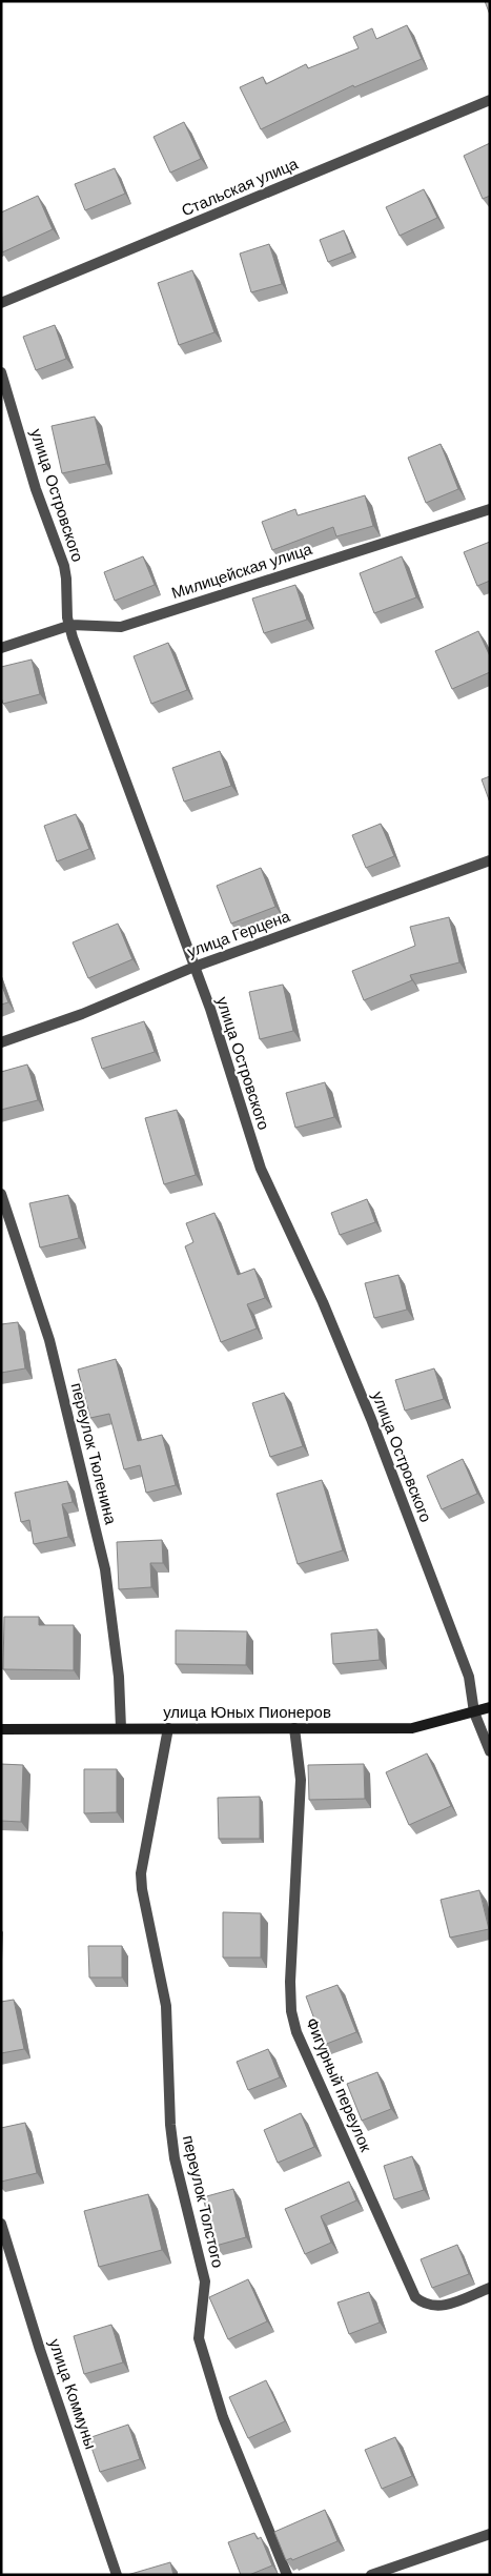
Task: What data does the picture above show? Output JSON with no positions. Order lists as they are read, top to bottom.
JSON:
{
  "streets": {
    "main road": ["улица Юных Пионеров"],
    "street": [
      "Стальская улица",
      "улица Островского",
      "Милицейская улица",
      "улица Герцена",
      "переулок Тюленина",
      "Фигурный переулок",
      "переулок Толстого",
      "улица Коммуны"
    ]
  },
  "crossings": [
    ["улица Островского", "Милицейская улица"],
    ["улица Островского", "улица Герцена"],
    ["улица Островского", "улица Юных Пионеров"],
    ["переулок Тюленина", "улица Юных Пионеров"],
    ["улица Юных Пионеров", "Фигурный переулок"],
    ["улица Юных Пионеров", "переулок Толстого"]
  ]
}
